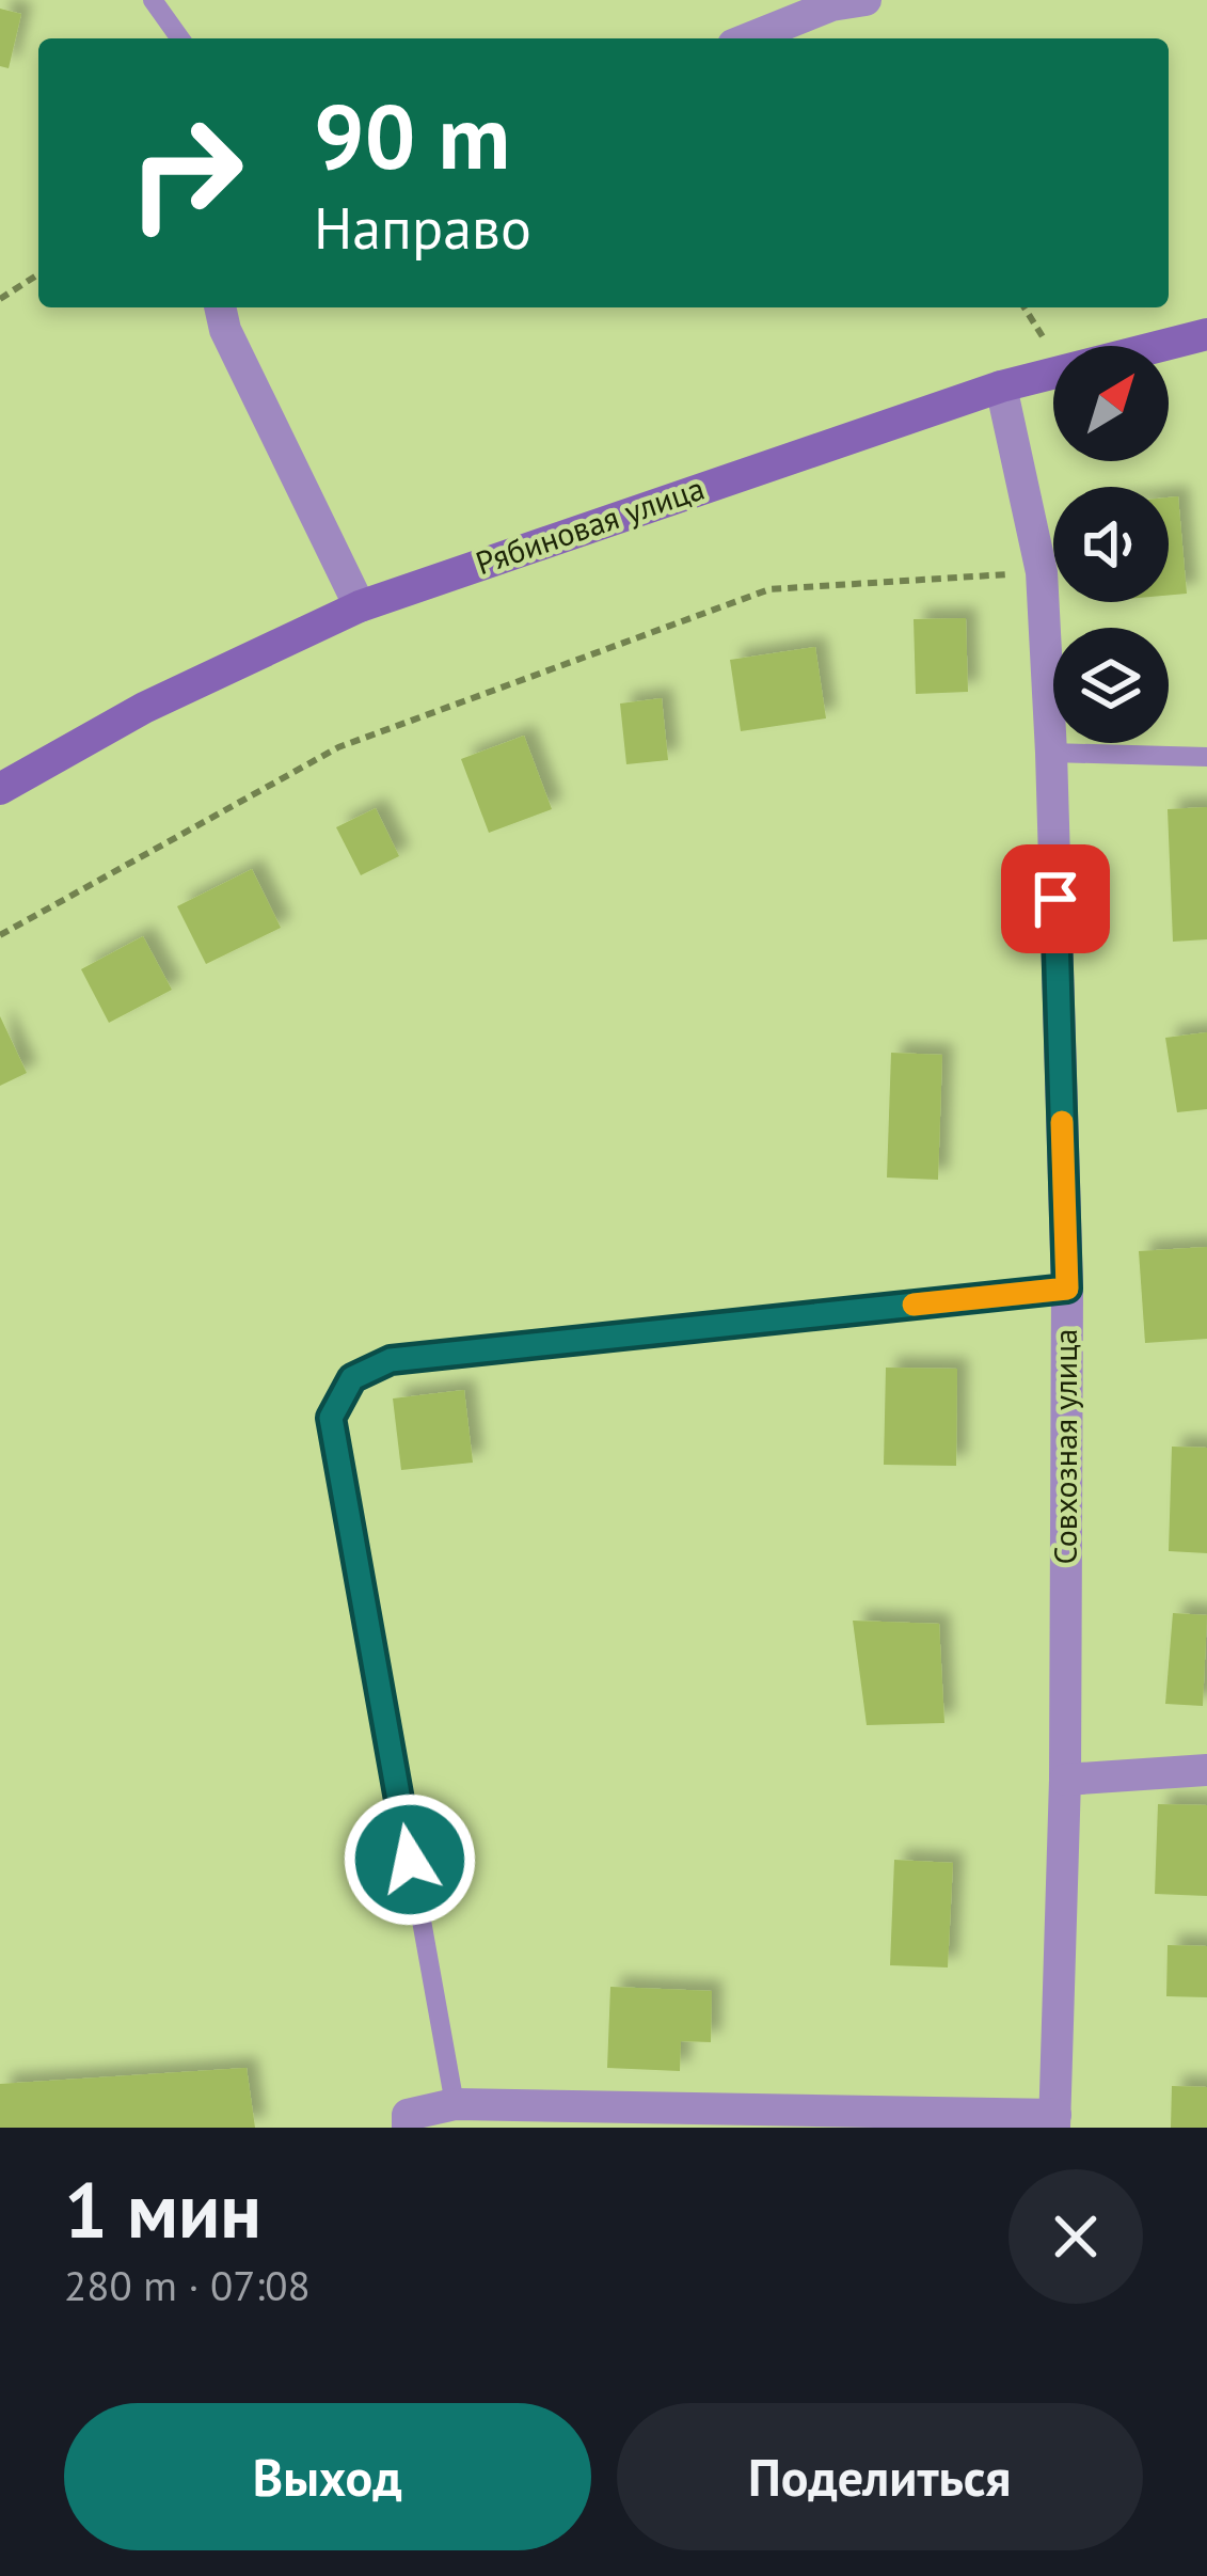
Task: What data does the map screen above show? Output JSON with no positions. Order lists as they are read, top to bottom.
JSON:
{
  "streets": {
    "main road": ["Рябиновая улица"],
    "street": ["Совхозная улица"]
  },
  "crossings": [
    ["Рябиновая улица", "Совхозная улица"]
  ],
  "north": "top right",
  "page": {
    "turn": ["90 m", "Направо"],
    "heading": ["1 мин", "280 m · 07:08"],
    "buttons": ["Выход", "Поделиться"]
  }
}
